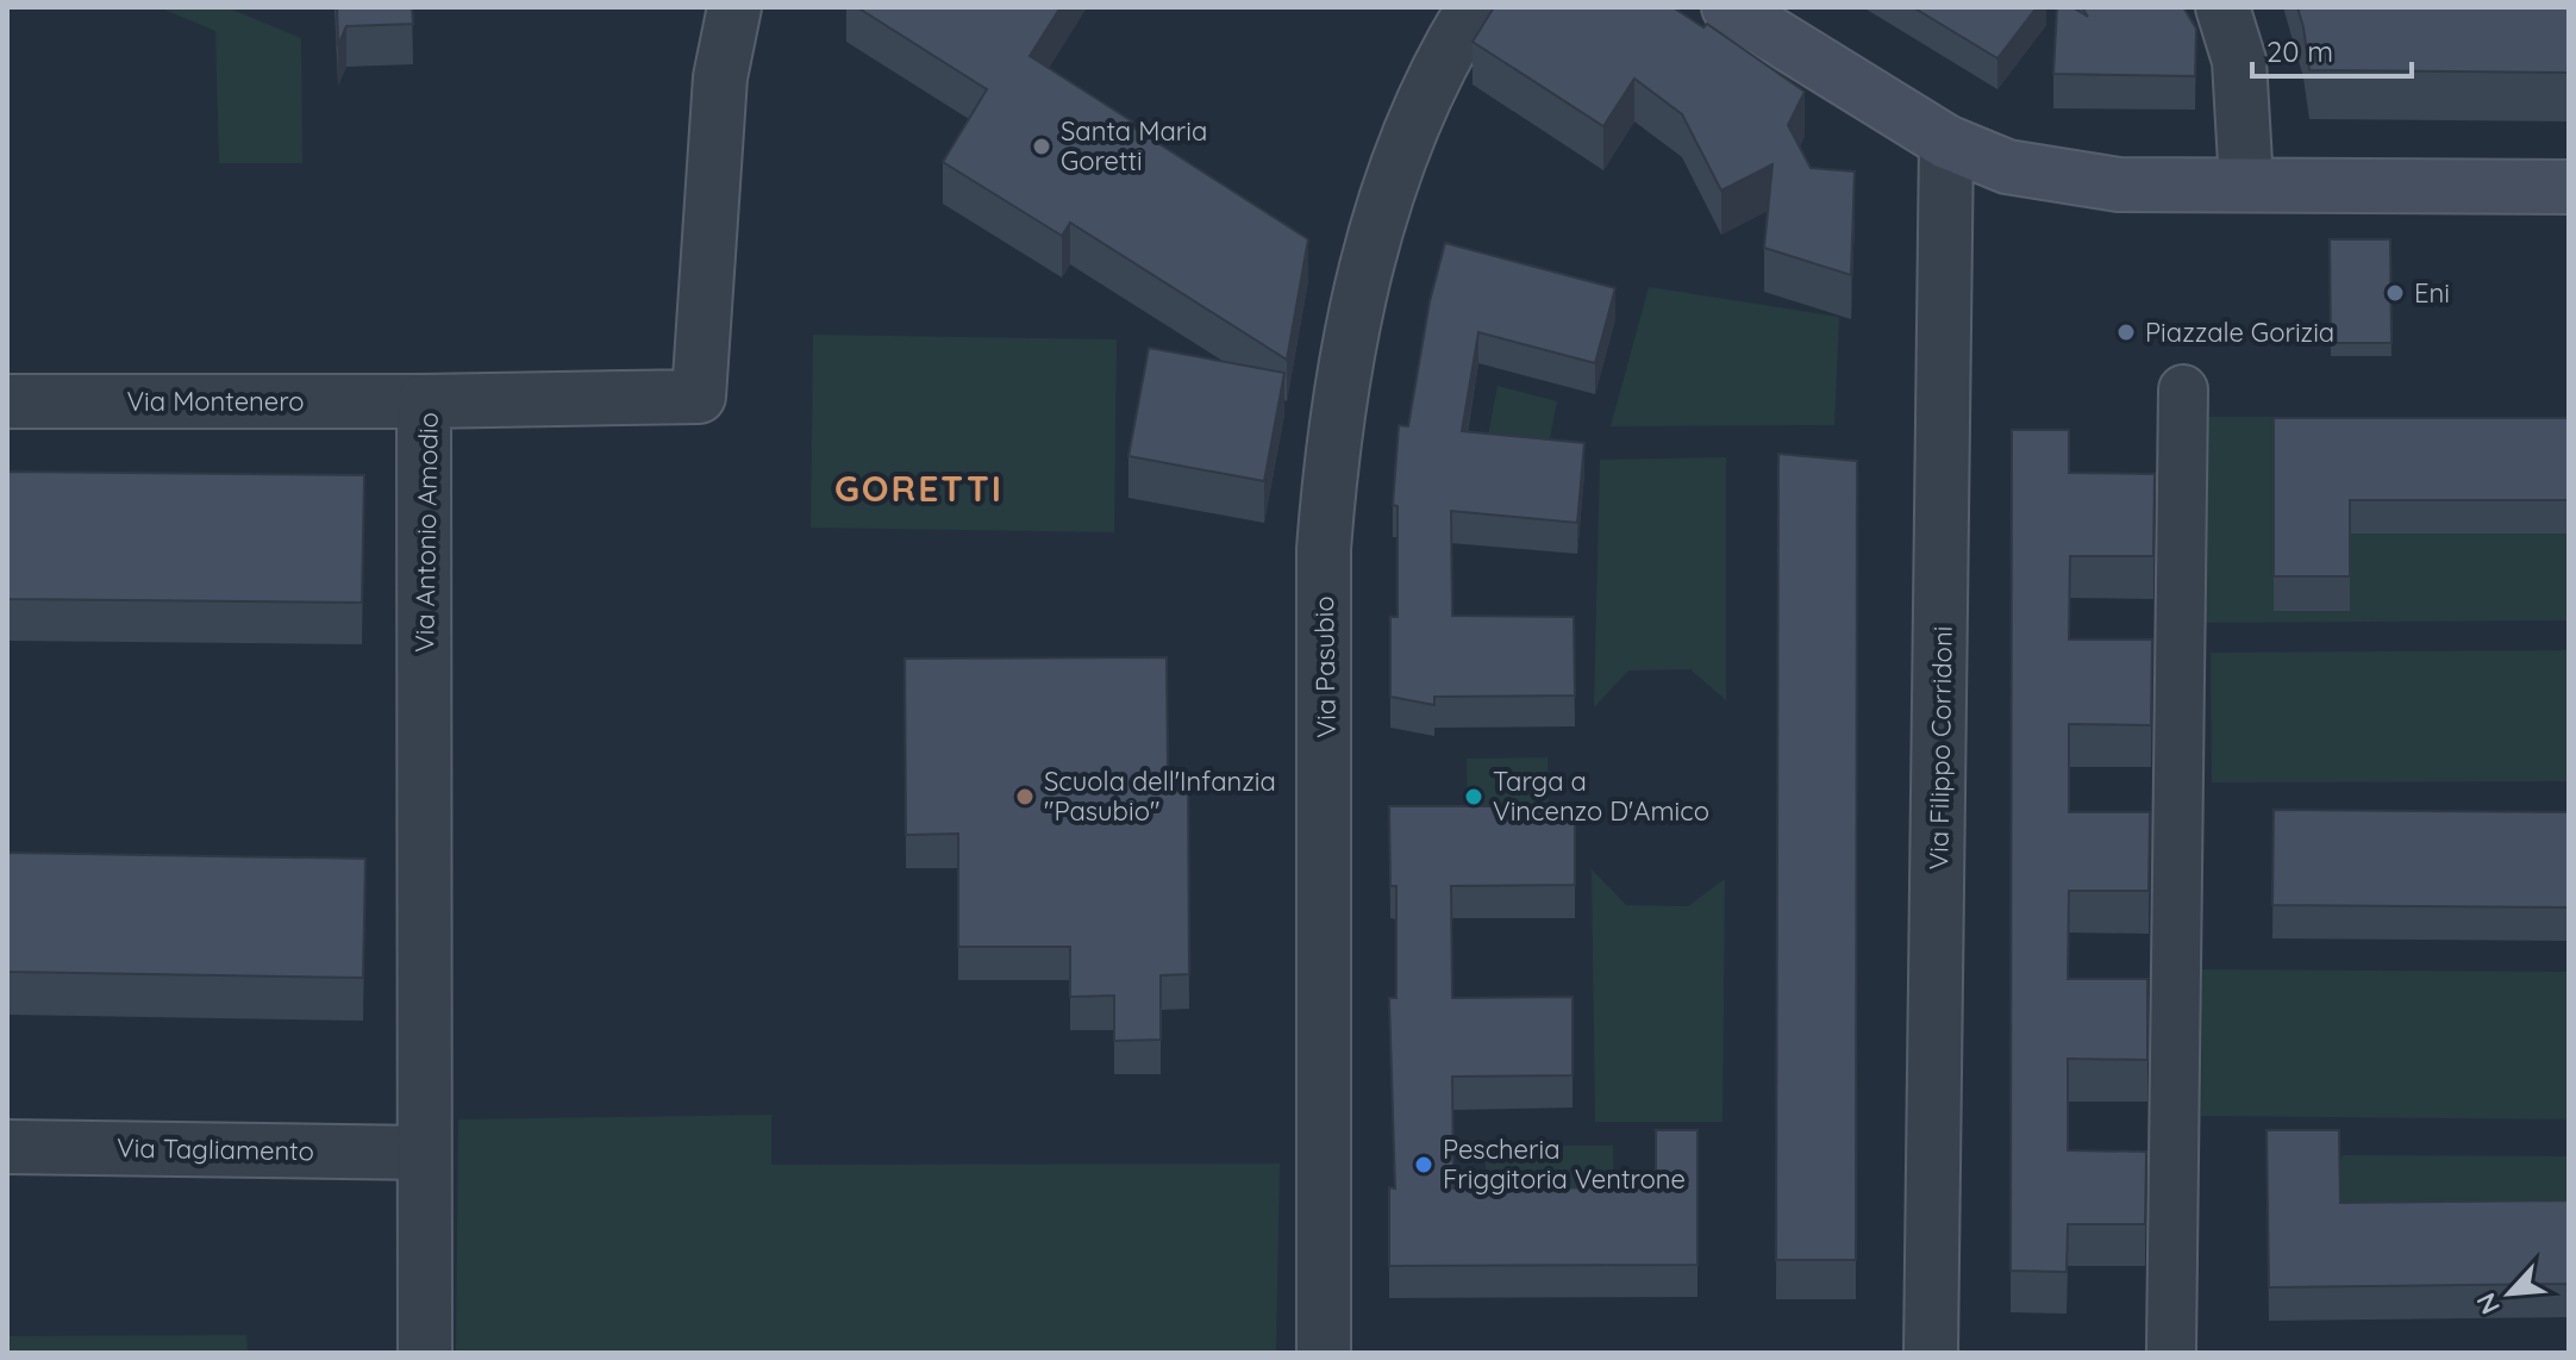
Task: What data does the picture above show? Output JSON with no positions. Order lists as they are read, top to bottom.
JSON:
{
  "streets": {
    "street": [
      "Via Montenero",
      "Via Antonio Amodio",
      "Via Pasubio",
      "Via Filippo Corridoni",
      "Via Tagliamento"
    ]
  },
  "crossings": [
    ["Via Montenero", "Via Antonio Amodio"],
    ["Via Antonio Amodio", "Via Tagliamento"]
  ],
  "districts": ["GORETTI"],
  "places": [
    "Santa Maria Goretti",
    "Eni",
    "Piazzale Gorizia",
    "Scuola dell'Infanzia \"Pasubio\"",
    "Targa a Vincenzo D'Amico",
    "Pescheria Friggitoria Ventrone"
  ],
  "scale_bar": "20 m",
  "north": "bottom left"
}
